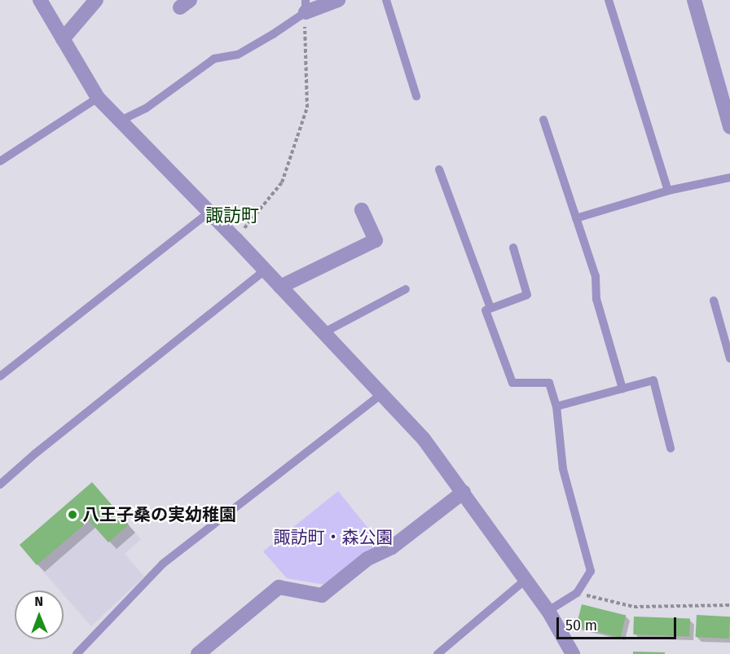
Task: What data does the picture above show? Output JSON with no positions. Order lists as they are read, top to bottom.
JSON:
{
  "districts": ["諏訪町"],
  "parks": ["諏訪町・森公園"],
  "places": ["八王子桑の実幼稚園"],
  "scale_bar": "50 m",
  "north": "top"
}
